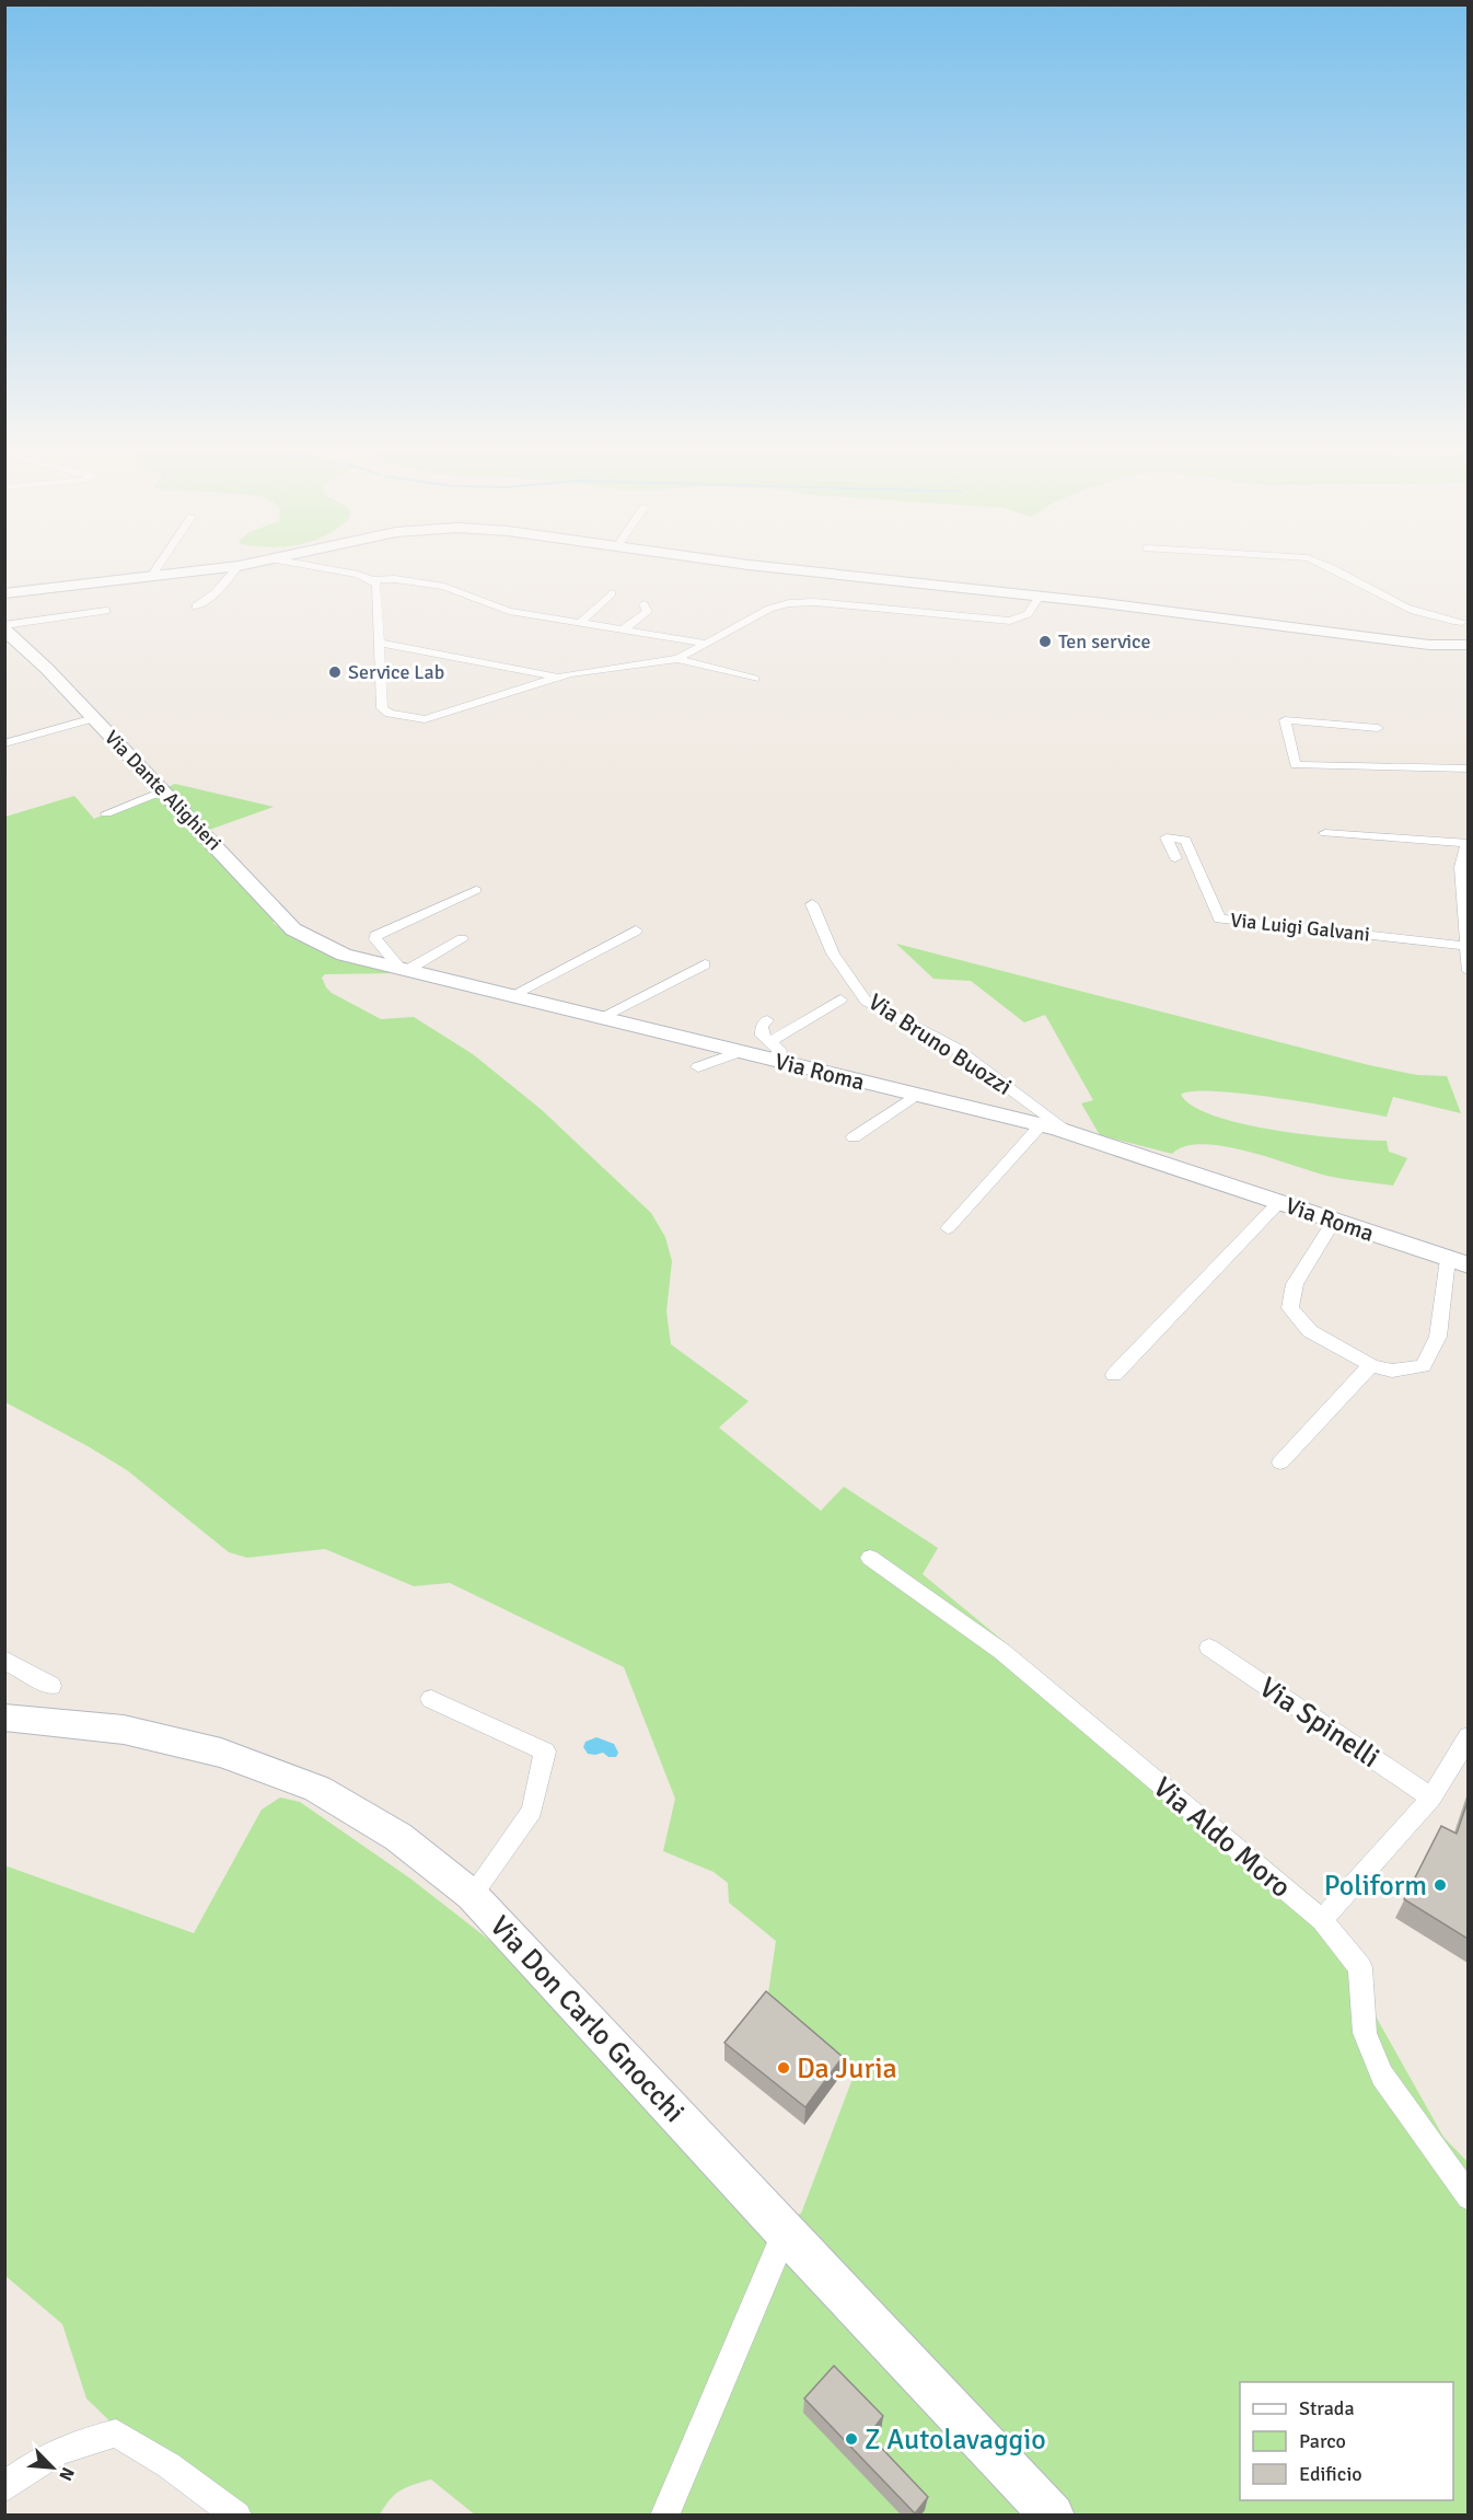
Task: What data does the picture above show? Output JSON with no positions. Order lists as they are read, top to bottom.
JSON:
{
  "streets": {
    "street": [
      "Via Dante Alighieri",
      "Via Luigi Galvani",
      "Via Bruno Buozzi",
      "Via Roma",
      "Via Spinelli",
      "Via Aldo Moro",
      "Via Don Carlo Gnocchi"
    ]
  },
  "crossings": [
    ["Via Dante Alighieri", "Via Roma"],
    ["Via Bruno Buozzi", "Via Roma"]
  ],
  "places": [
    "Ten service",
    "Service Lab",
    "Poliform",
    "Da Juria",
    "Z Autolavaggio"
  ],
  "legend": ["Strada", "Parco", "Edificio"],
  "north": "bottom right"
}
